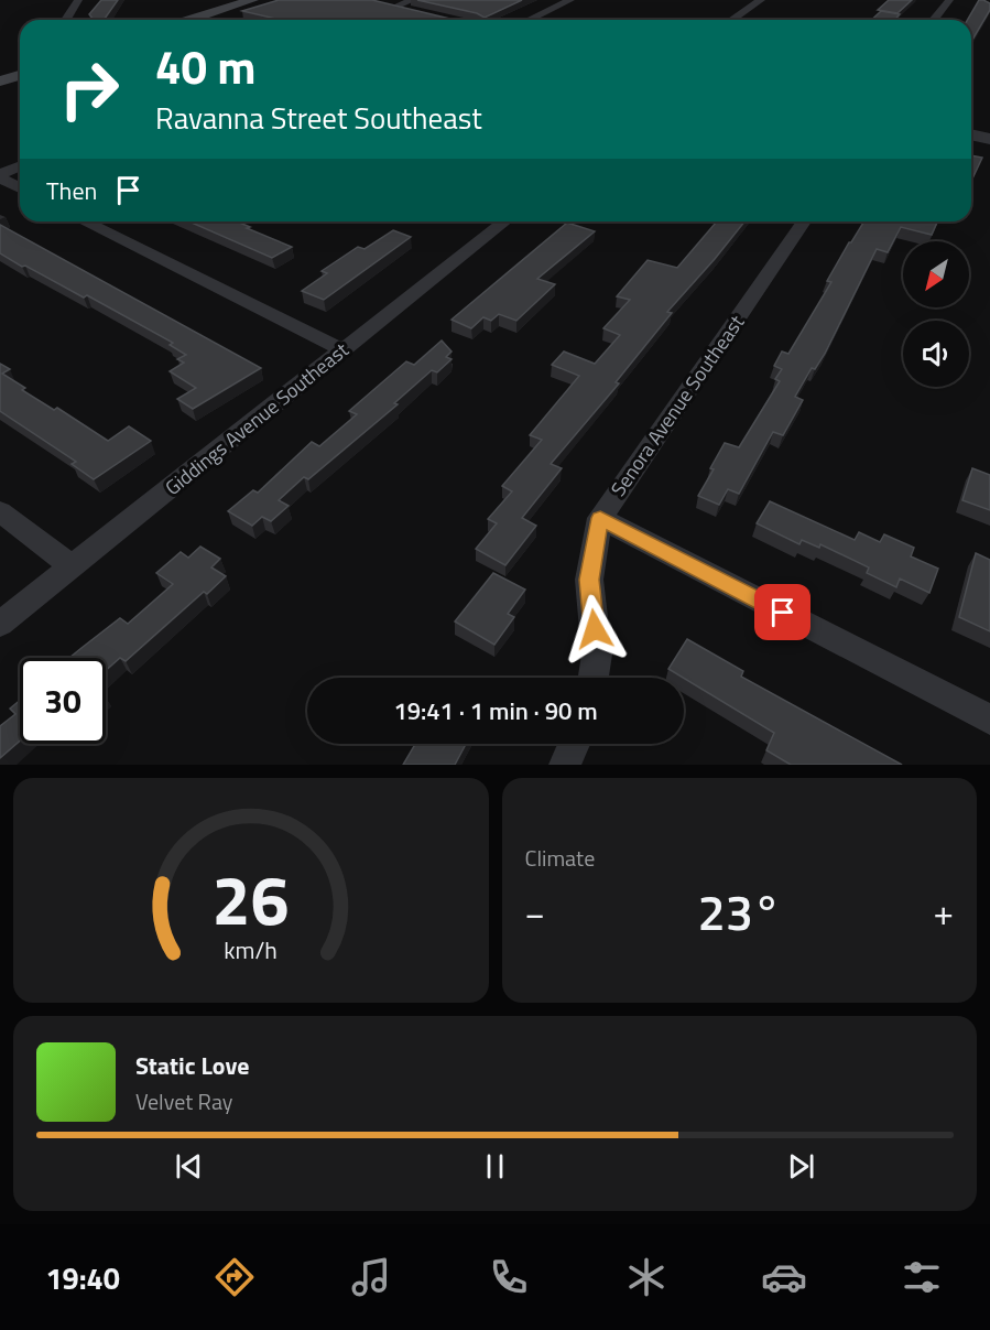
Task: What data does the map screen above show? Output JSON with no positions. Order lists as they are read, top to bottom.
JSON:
{
  "streets": {
    "street": ["Senora Avenue Southeast", "Giddings Avenue Southeast"]
  },
  "north": "bottom left",
  "page": {
    "turn": ["40 m", "Ravanna Street Southeast"],
    "then": "Then",
    "limit": "30",
    "trip": "19:41 · 1 min · 90 m",
    "tile": "Climate",
    "heat": ["−", "23°", "+"],
    "song": ["Static Love", "Velvet Ray"],
    "tabs": "19:40",
    "gauge": ["26", "km/h"]
  }
}
